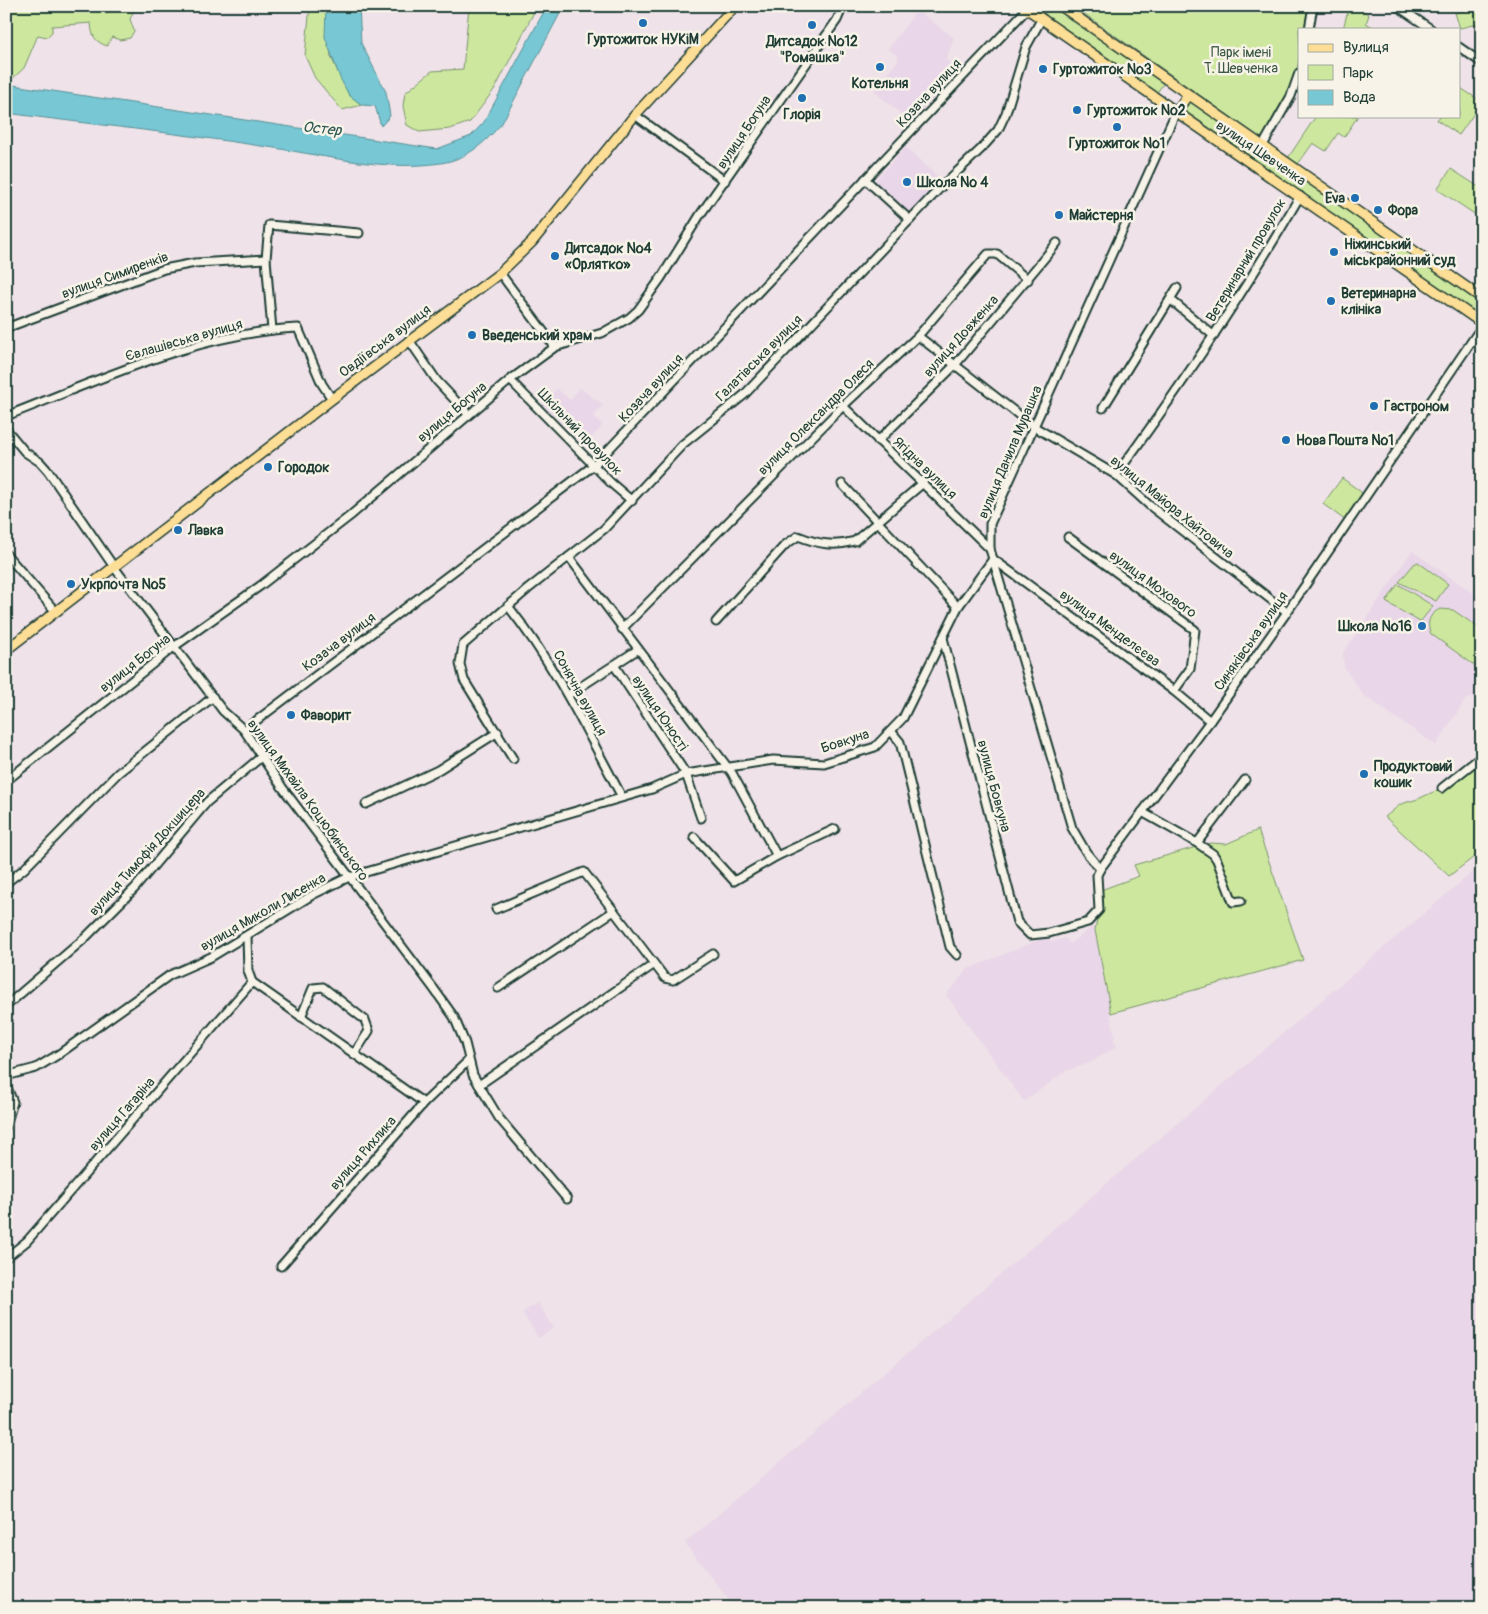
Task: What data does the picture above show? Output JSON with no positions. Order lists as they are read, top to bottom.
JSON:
{
  "streets": {
    "main road": ["вулиця Шевченка", "Овдіївська вулиця"],
    "street": [
      "Козача вулиця",
      "вулиця Богуна",
      "Ветеринарний провулок",
      "вулиця Симиренків",
      "вулиця Довженка",
      "Євлашівська вулиця",
      "Галатівська вулиця",
      "вулиця Олександра Олеся",
      "Шкільний провулок",
      "вулиця Данила Мурашка",
      "Ягідна вулиця",
      "вулиця Майора Хайтовича",
      "вулиця Мохового",
      "вулиця Менделєєва",
      "Синяківська вулиця",
      "Сонячна вулиця",
      "вулиця Юності",
      "Бовкуна",
      "вулиця Бовкуна",
      "вулиця Михайла Коцюбинського",
      "вулиця Тимофія Докшицера",
      "вулиця Миколи Лисенка",
      "вулиця Гагаріна",
      "вулиця Рихлика"
    ]
  },
  "crossings": [
    ["Козача вулиця", "вулиця Шевченка"],
    ["Козача вулиця", "Шкільний провулок"],
    ["Козача вулиця", "вулиця Михайла Коцюбинського"],
    ["вулиця Богуна", "Шкільний провулок"],
    ["вулиця Богуна", "вулиця Михайла Коцюбинського"],
    ["вулиця Шевченка", "Ветеринарний провулок"],
    ["вулиця Шевченка", "Галатівська вулиця"],
    ["вулиця Шевченка", "вулиця Данила Мурашка"],
    ["вулиця Шевченка", "Синяківська вулиця"],
    ["Ветеринарний провулок", "вулиця Майора Хайтовича"],
    ["вулиця Довженка", "вулиця Олександра Олеся"],
    ["вулиця Довженка", "Ягідна вулиця"],
    ["вулиця Довженка", "вулиця Майора Хайтовича"],
    ["Євлашівська вулиця", "Овдіївська вулиця"],
    ["Овдіївська вулиця", "вулиця Михайла Коцюбинського"],
    ["Галатівська вулиця", "Шкільний провулок"],
    ["Галатівська вулиця", "Сонячна вулиця"],
    ["вулиця Олександра Олеся", "Ягідна вулиця"],
    ["вулиця Олександра Олеся", "вулиця Майора Хайтовича"],
    ["вулиця Данила Мурашка", "Ягідна вулиця"],
    ["вулиця Данила Мурашка", "вулиця Майора Хайтовича"],
    ["вулиця Данила Мурашка", "вулиця Менделєєва"],
    ["вулиця Данила Мурашка", "Синяківська вулиця"],
    ["вулиця Данила Мурашка", "Бовкуна"],
    ["вулиця Данила Мурашка", "вулиця Бовкуна"],
    ["вулиця Майора Хайтовича", "Синяківська вулиця"],
    ["вулиця Мохового", "вулиця Менделєєва"],
    ["вулиця Менделєєва", "Синяківська вулиця"],
    ["вулиця Менделєєва", "Бовкуна"],
    ["Синяківська вулиця", "вулиця Бовкуна"],
    ["Сонячна вулиця", "вулиця Миколи Лисенка"],
    ["вулиця Юності", "вулиця Миколи Лисенка"],
    ["Бовкуна", "вулиця Бовкуна"],
    ["Бовкуна", "вулиця Миколи Лисенка"],
    ["вулиця Михайла Коцюбинського", "вулиця Тимофія Докшицера"],
    ["вулиця Михайла Коцюбинського", "вулиця Миколи Лисенка"],
    ["вулиця Михайла Коцюбинського", "вулиця Рихлика"]
  ],
  "water": ["Остер"],
  "parks": ["Парк імені Т. Шевченка"],
  "places": [
    "Гуртожиток НУКіМ",
    "Дитсадок №12 \"Ромашка\"",
    "Котельня",
    "Гуртожиток №3",
    "Глорія",
    "Гуртожиток №2",
    "Гуртожиток №1",
    "Школа № 4",
    "Eva",
    "Фора",
    "Майстерня",
    "Ніжинський міськрайонний суд",
    "Дитсадок №4 «Орлятко»",
    "Ветеринарна клініка",
    "Введенський храм",
    "Гастроном",
    "Нова Пошта №1",
    "Городок",
    "Лавка",
    "Укрпочта №5",
    "Школа №16",
    "Фаворит",
    "Продуктовий кошик"
  ],
  "legend": ["Вулиця", "Парк", "Вода"]
}
